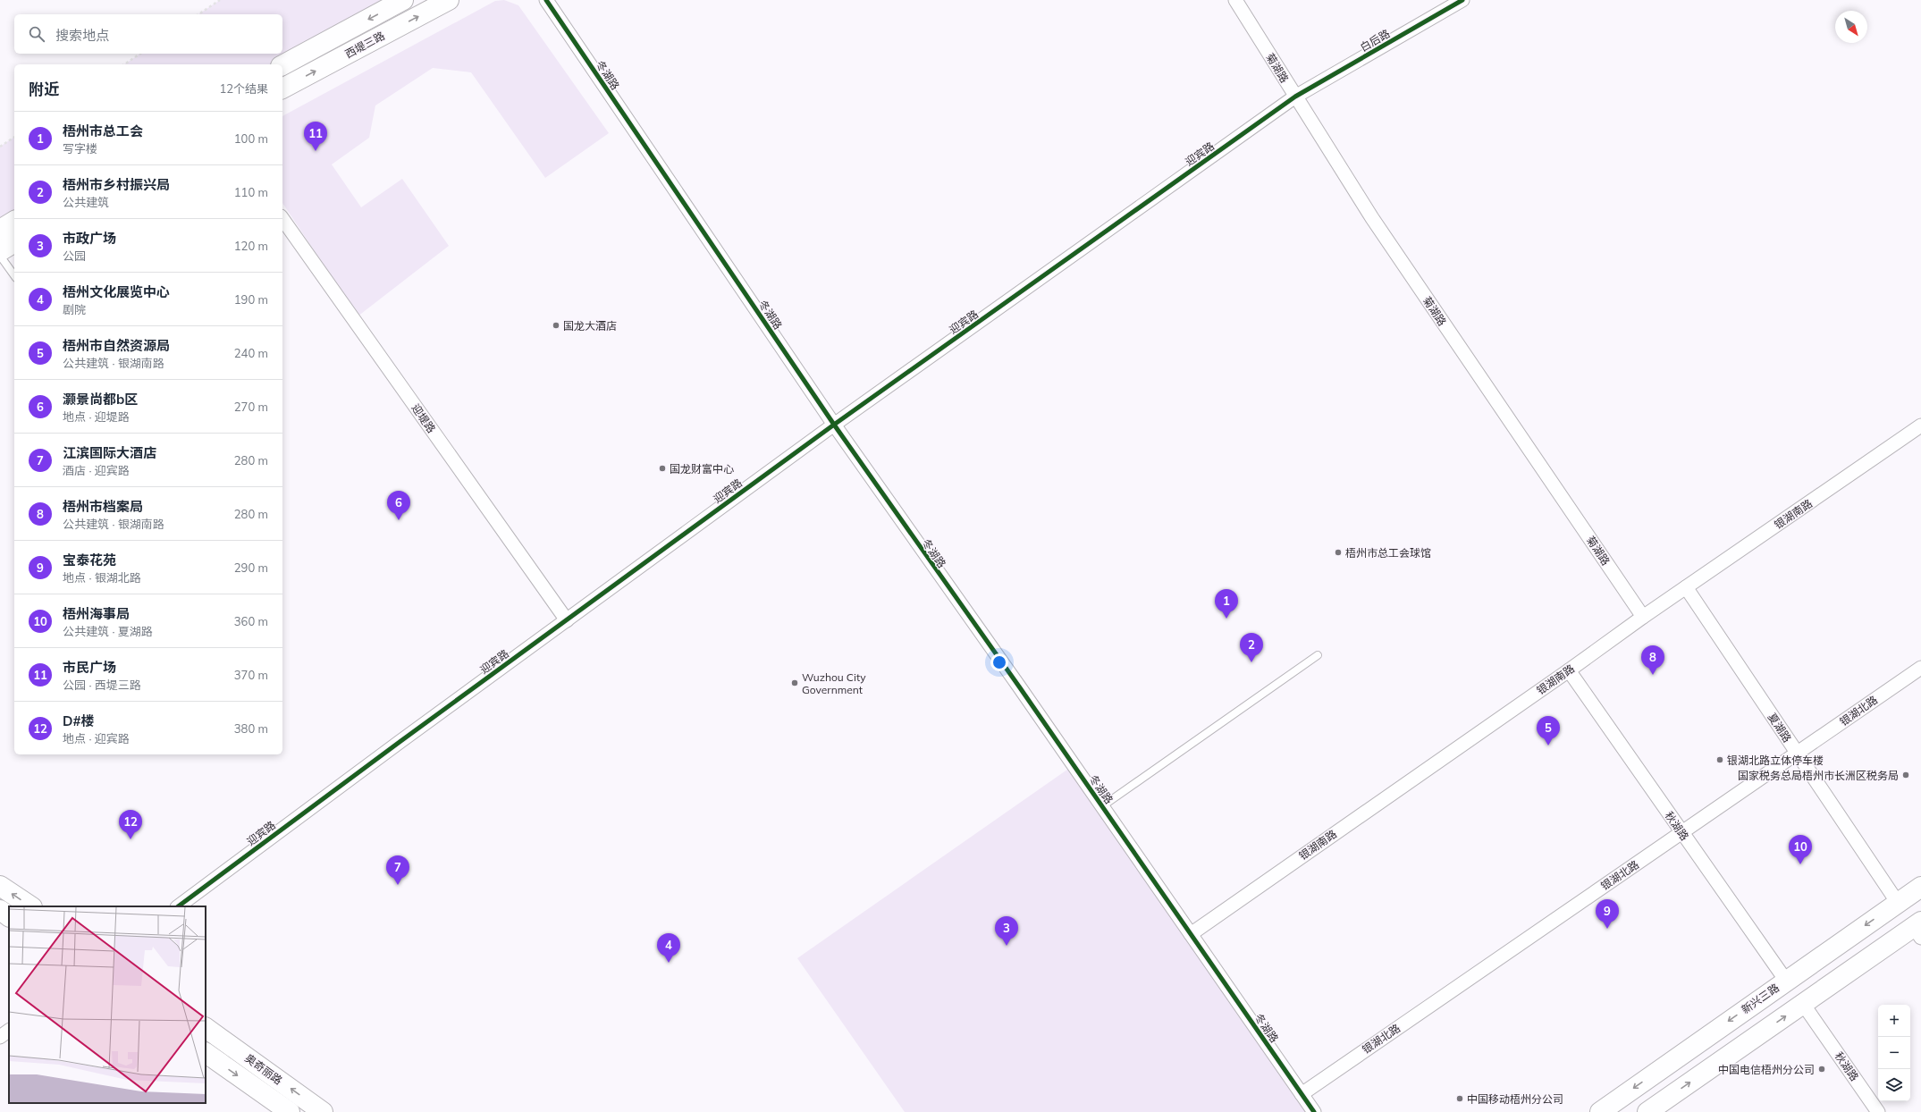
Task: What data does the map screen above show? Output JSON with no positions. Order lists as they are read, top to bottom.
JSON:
{
  "streets": {
    "main road": ["西堤三路", "新兴三路", "奥奇丽路"],
    "street": [
      "白后路",
      "菊湖路",
      "冬湖路",
      "迎宾路",
      "迎堤路",
      "银湖南路",
      "银湖北路",
      "夏湖路",
      "秋湖路"
    ]
  },
  "crossings": [
    ["白后路", "菊湖路"],
    ["白后路", "迎宾路"],
    ["菊湖路", "迎宾路"],
    ["菊湖路", "银湖南路"],
    ["冬湖路", "迎宾路"],
    ["冬湖路", "银湖南路"],
    ["冬湖路", "银湖北路"],
    ["迎宾路", "迎堤路"],
    ["银湖南路", "夏湖路"],
    ["银湖南路", "秋湖路"],
    ["银湖北路", "夏湖路"],
    ["银湖北路", "秋湖路"],
    ["夏湖路", "新兴三路"],
    ["秋湖路", "新兴三路"]
  ],
  "places": [
    "国龙大酒店",
    "国龙财富中心",
    "梧州市总工会球馆",
    "Wuzhou City Government",
    "银湖北路立体停车楼",
    "国家税务总局梧州市长洲区税务局",
    "中国电信梧州分公司",
    "中国移动梧州分公司"
  ],
  "north": "bottom right",
  "page": {
    "search": "搜索地点",
    "heading": ["附近", "12个结果"],
    "list": [
      {
        "mark": "1",
        "name": "梧州市总工会",
        "note": "写字楼",
        "value": "100 m"
      },
      {
        "mark": "2",
        "name": "梧州市乡村振兴局",
        "note": "公共建筑",
        "value": "110 m"
      },
      {
        "mark": "3",
        "name": "市政广场",
        "note": "公园",
        "value": "120 m"
      },
      {
        "mark": "4",
        "name": "梧州文化展览中心",
        "note": "剧院",
        "value": "190 m"
      },
      {
        "mark": "5",
        "name": "梧州市自然资源局",
        "note": "公共建筑 · 银湖南路",
        "value": "240 m"
      },
      {
        "mark": "6",
        "name": "灏景尚都b区",
        "note": "地点 · 迎堤路",
        "value": "270 m"
      },
      {
        "mark": "7",
        "name": "江滨国际大酒店",
        "note": "酒店 · 迎宾路",
        "value": "280 m"
      },
      {
        "mark": "8",
        "name": "梧州市档案局",
        "note": "公共建筑 · 银湖南路",
        "value": "280 m"
      },
      {
        "mark": "9",
        "name": "宝泰花苑",
        "note": "地点 · 银湖北路",
        "value": "290 m"
      },
      {
        "mark": "10",
        "name": "梧州海事局",
        "note": "公共建筑 · 夏湖路",
        "value": "360 m"
      },
      {
        "mark": "11",
        "name": "市民广场",
        "note": "公园 · 西堤三路",
        "value": "370 m"
      },
      {
        "mark": "12",
        "name": "D#楼",
        "note": "地点 · 迎宾路",
        "value": "380 m"
      }
    ],
    "pins": [
      "11",
      "6",
      "1",
      "2",
      "8",
      "5",
      "12",
      "10",
      "7",
      "9",
      "3",
      "4"
    ],
    "map_buttons": ["+", "−"]
  }
}
